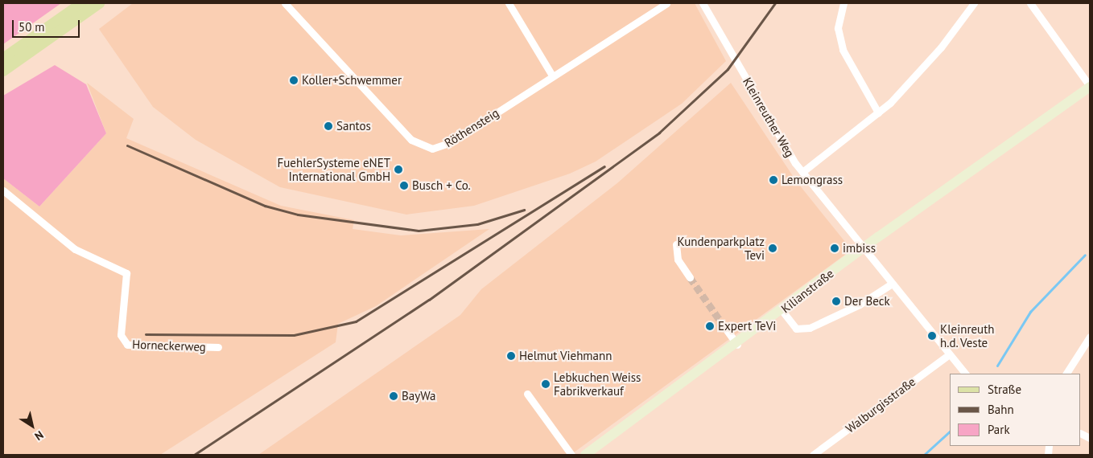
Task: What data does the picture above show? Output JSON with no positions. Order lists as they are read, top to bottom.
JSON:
{
  "streets": {
    "main road": ["Kilianstraße"],
    "street": [
      "Kleinreuther Weg",
      "Röthensteig",
      "Horneckerweg",
      "Walburgisstraße"
    ]
  },
  "crossings": [
    ["Kleinreuther Weg", "Kilianstraße"],
    ["Kleinreuther Weg", "Walburgisstraße"]
  ],
  "places": [
    "Koller+Schwemmer",
    "Santos",
    "FuehlerSysteme eNET International GmbH",
    "Lemongrass",
    "Busch + Co.",
    "Kundenparkplatz Tevi",
    "imbiss",
    "Der Beck",
    "Expert TeVi",
    "Kleinreuth h.d. Veste",
    "Helmut Viehmann",
    "Lebkuchen Weiss Fabrikverkauf",
    "BayWa"
  ],
  "legend": ["Straße", "Bahn", "Park"],
  "scale_bar": "50 m",
  "north": "bottom right"
}
